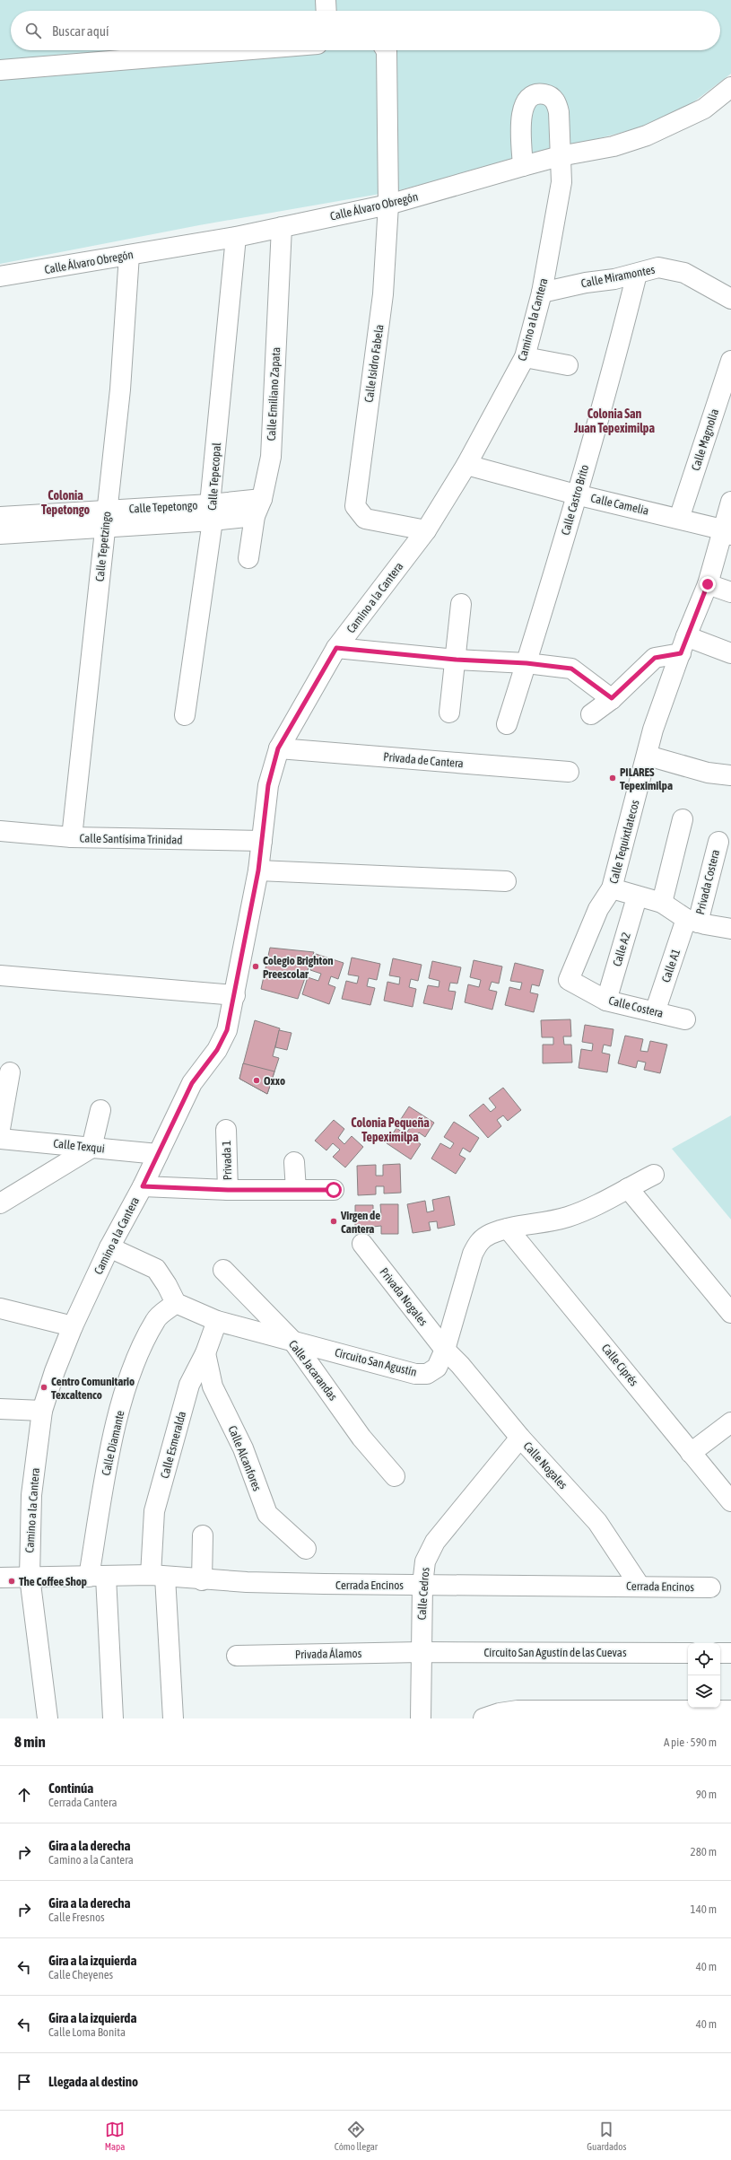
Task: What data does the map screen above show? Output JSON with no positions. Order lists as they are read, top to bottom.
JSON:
{
  "streets": {
    "street": [
      "Calle Álvaro Obregón",
      "Calle Miramontes",
      "Camino a la Cantera",
      "Calle Isidro Fabela",
      "Calle Emiliano Zapata",
      "Calle Magnolia",
      "Calle Tepecopal",
      "Calle Castro Brito",
      "Calle Camelia",
      "Calle Tepetongo",
      "Calle Tepetzingo",
      "Privada de Cantera",
      "Calle Santísima Trinidad",
      "Calle Tequixtlatecos",
      "Privada Costera",
      "Calle A2",
      "Calle A1",
      "Calle Costera",
      "Calle Texqui",
      "Privada 1",
      "Privada Nogales",
      "Circuito San Agustín",
      "Calle Ciprés",
      "Calle Jacarandas",
      "Calle Diamante",
      "Calle Esmeralda",
      "Calle Alcanfores",
      "Calle Nogales",
      "Cerrada Encinos",
      "Calle Cedros",
      "Circuito San Agustín de las Cuevas",
      "Privada Álamos"
    ]
  },
  "crossings": [
    ["Calle Álvaro Obregón", "Camino a la Cantera"],
    ["Calle Álvaro Obregón", "Calle Isidro Fabela"],
    ["Calle Álvaro Obregón", "Calle Emiliano Zapata"],
    ["Calle Álvaro Obregón", "Calle Tepecopal"],
    ["Calle Álvaro Obregón", "Calle Tepetzingo"],
    ["Calle Miramontes", "Camino a la Cantera"],
    ["Calle Miramontes", "Calle Castro Brito"],
    ["Camino a la Cantera", "Calle Isidro Fabela"],
    ["Camino a la Cantera", "Calle Camelia"],
    ["Camino a la Cantera", "Privada de Cantera"],
    ["Camino a la Cantera", "Calle Santísima Trinidad"],
    ["Camino a la Cantera", "Calle Texqui"],
    ["Camino a la Cantera", "Cerrada Encinos"],
    ["Calle Emiliano Zapata", "Calle Tepetongo"],
    ["Calle Magnolia", "Calle Camelia"],
    ["Calle Tepecopal", "Calle Tepetongo"],
    ["Calle Castro Brito", "Calle Camelia"],
    ["Calle Camelia", "Calle Tequixtlatecos"],
    ["Calle Tepetongo", "Calle Tepetzingo"],
    ["Calle Tepetzingo", "Calle Santísima Trinidad"],
    ["Calle Tequixtlatecos", "Calle Costera"],
    ["Privada Costera", "Calle A1"],
    ["Calle A2", "Calle Costera"],
    ["Calle A1", "Calle Costera"],
    ["Privada Nogales", "Circuito San Agustín"],
    ["Privada Nogales", "Calle Nogales"],
    ["Circuito San Agustín", "Calle Ciprés"],
    ["Circuito San Agustín", "Calle Jacarandas"],
    ["Circuito San Agustín", "Calle Diamante"],
    ["Circuito San Agustín", "Calle Esmeralda"],
    ["Circuito San Agustín", "Calle Nogales"],
    ["Calle Diamante", "Cerrada Encinos"],
    ["Calle Esmeralda", "Calle Alcanfores"],
    ["Calle Esmeralda", "Cerrada Encinos"],
    ["Calle Nogales", "Cerrada Encinos"],
    ["Calle Nogales", "Calle Cedros"],
    ["Cerrada Encinos", "Calle Cedros"],
    ["Calle Cedros", "Circuito San Agustín de las Cuevas"],
    ["Calle Cedros", "Privada Álamos"],
    ["Circuito San Agustín de las Cuevas", "Privada Álamos"]
  ],
  "districts": ["Colonia San Juan Tepeximilpa", "Colonia Tepetongo", "Colonia Pequeña Tepeximilpa"],
  "places": [
    "PILARES Tepeximilpa",
    "Colegio Brighton Preescolar",
    "Oxxo",
    "Virgen de Cantera",
    "Centro Comunitario Texcaltenco",
    "The Coffee Shop"
  ],
  "page": {
    "search": "Buscar aquí",
    "heading": ["8 min", "A pie · 590 m"],
    "list": [
      ["Continúa", "Cerrada Cantera", "90 m"],
      ["Gira a la derecha", "Camino a la Cantera", "280 m"],
      ["Gira a la derecha", "Calle Fresnos", "140 m"],
      ["Gira a la izquierda", "Calle Cheyenes", "40 m"],
      ["Gira a la izquierda", "Calle Loma Bonita", "40 m"],
      "Llegada al destino"
    ],
    "nav": ["Mapa", "Cómo llegar", "Guardados"]
  }
}
